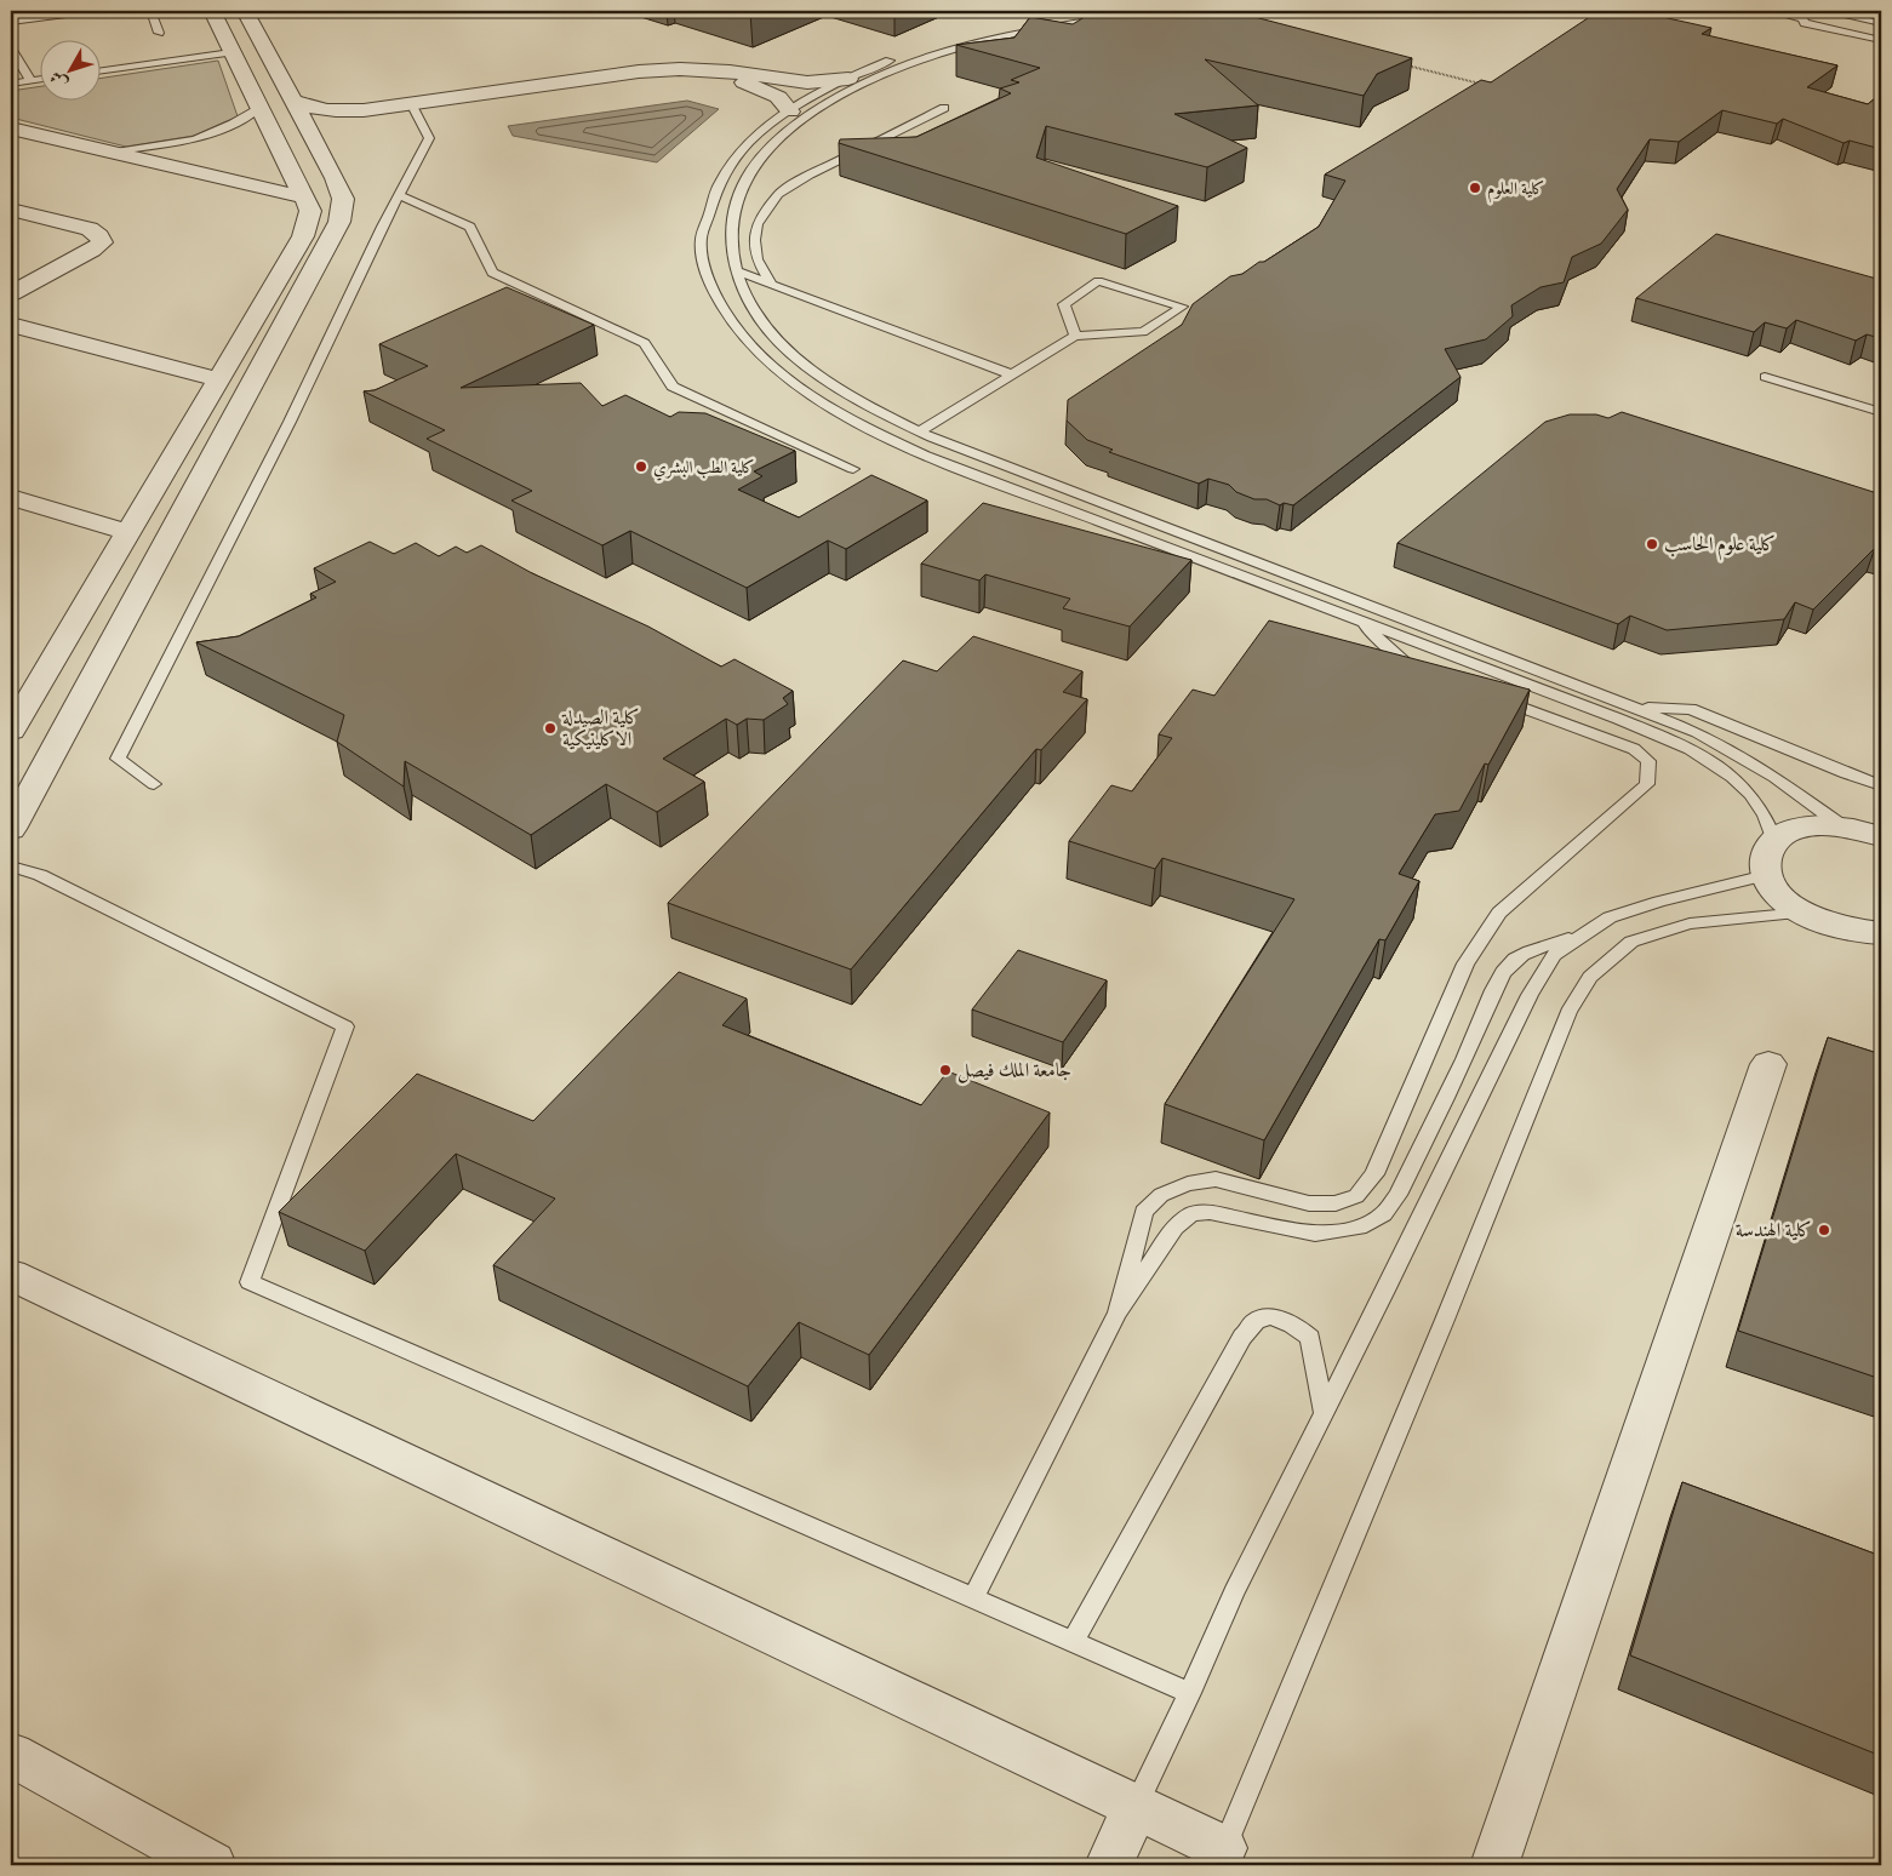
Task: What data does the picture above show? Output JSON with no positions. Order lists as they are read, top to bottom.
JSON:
{
  "places": [
    "كلية العلوم",
    "كلية الطب البشري",
    "كلية علوم الحاسب",
    "كلية الصيدلة الاكلينيكية",
    "جامعة الملك فيصل",
    "كلية الهندسة"
  ],
  "north": "bottom left"
}
